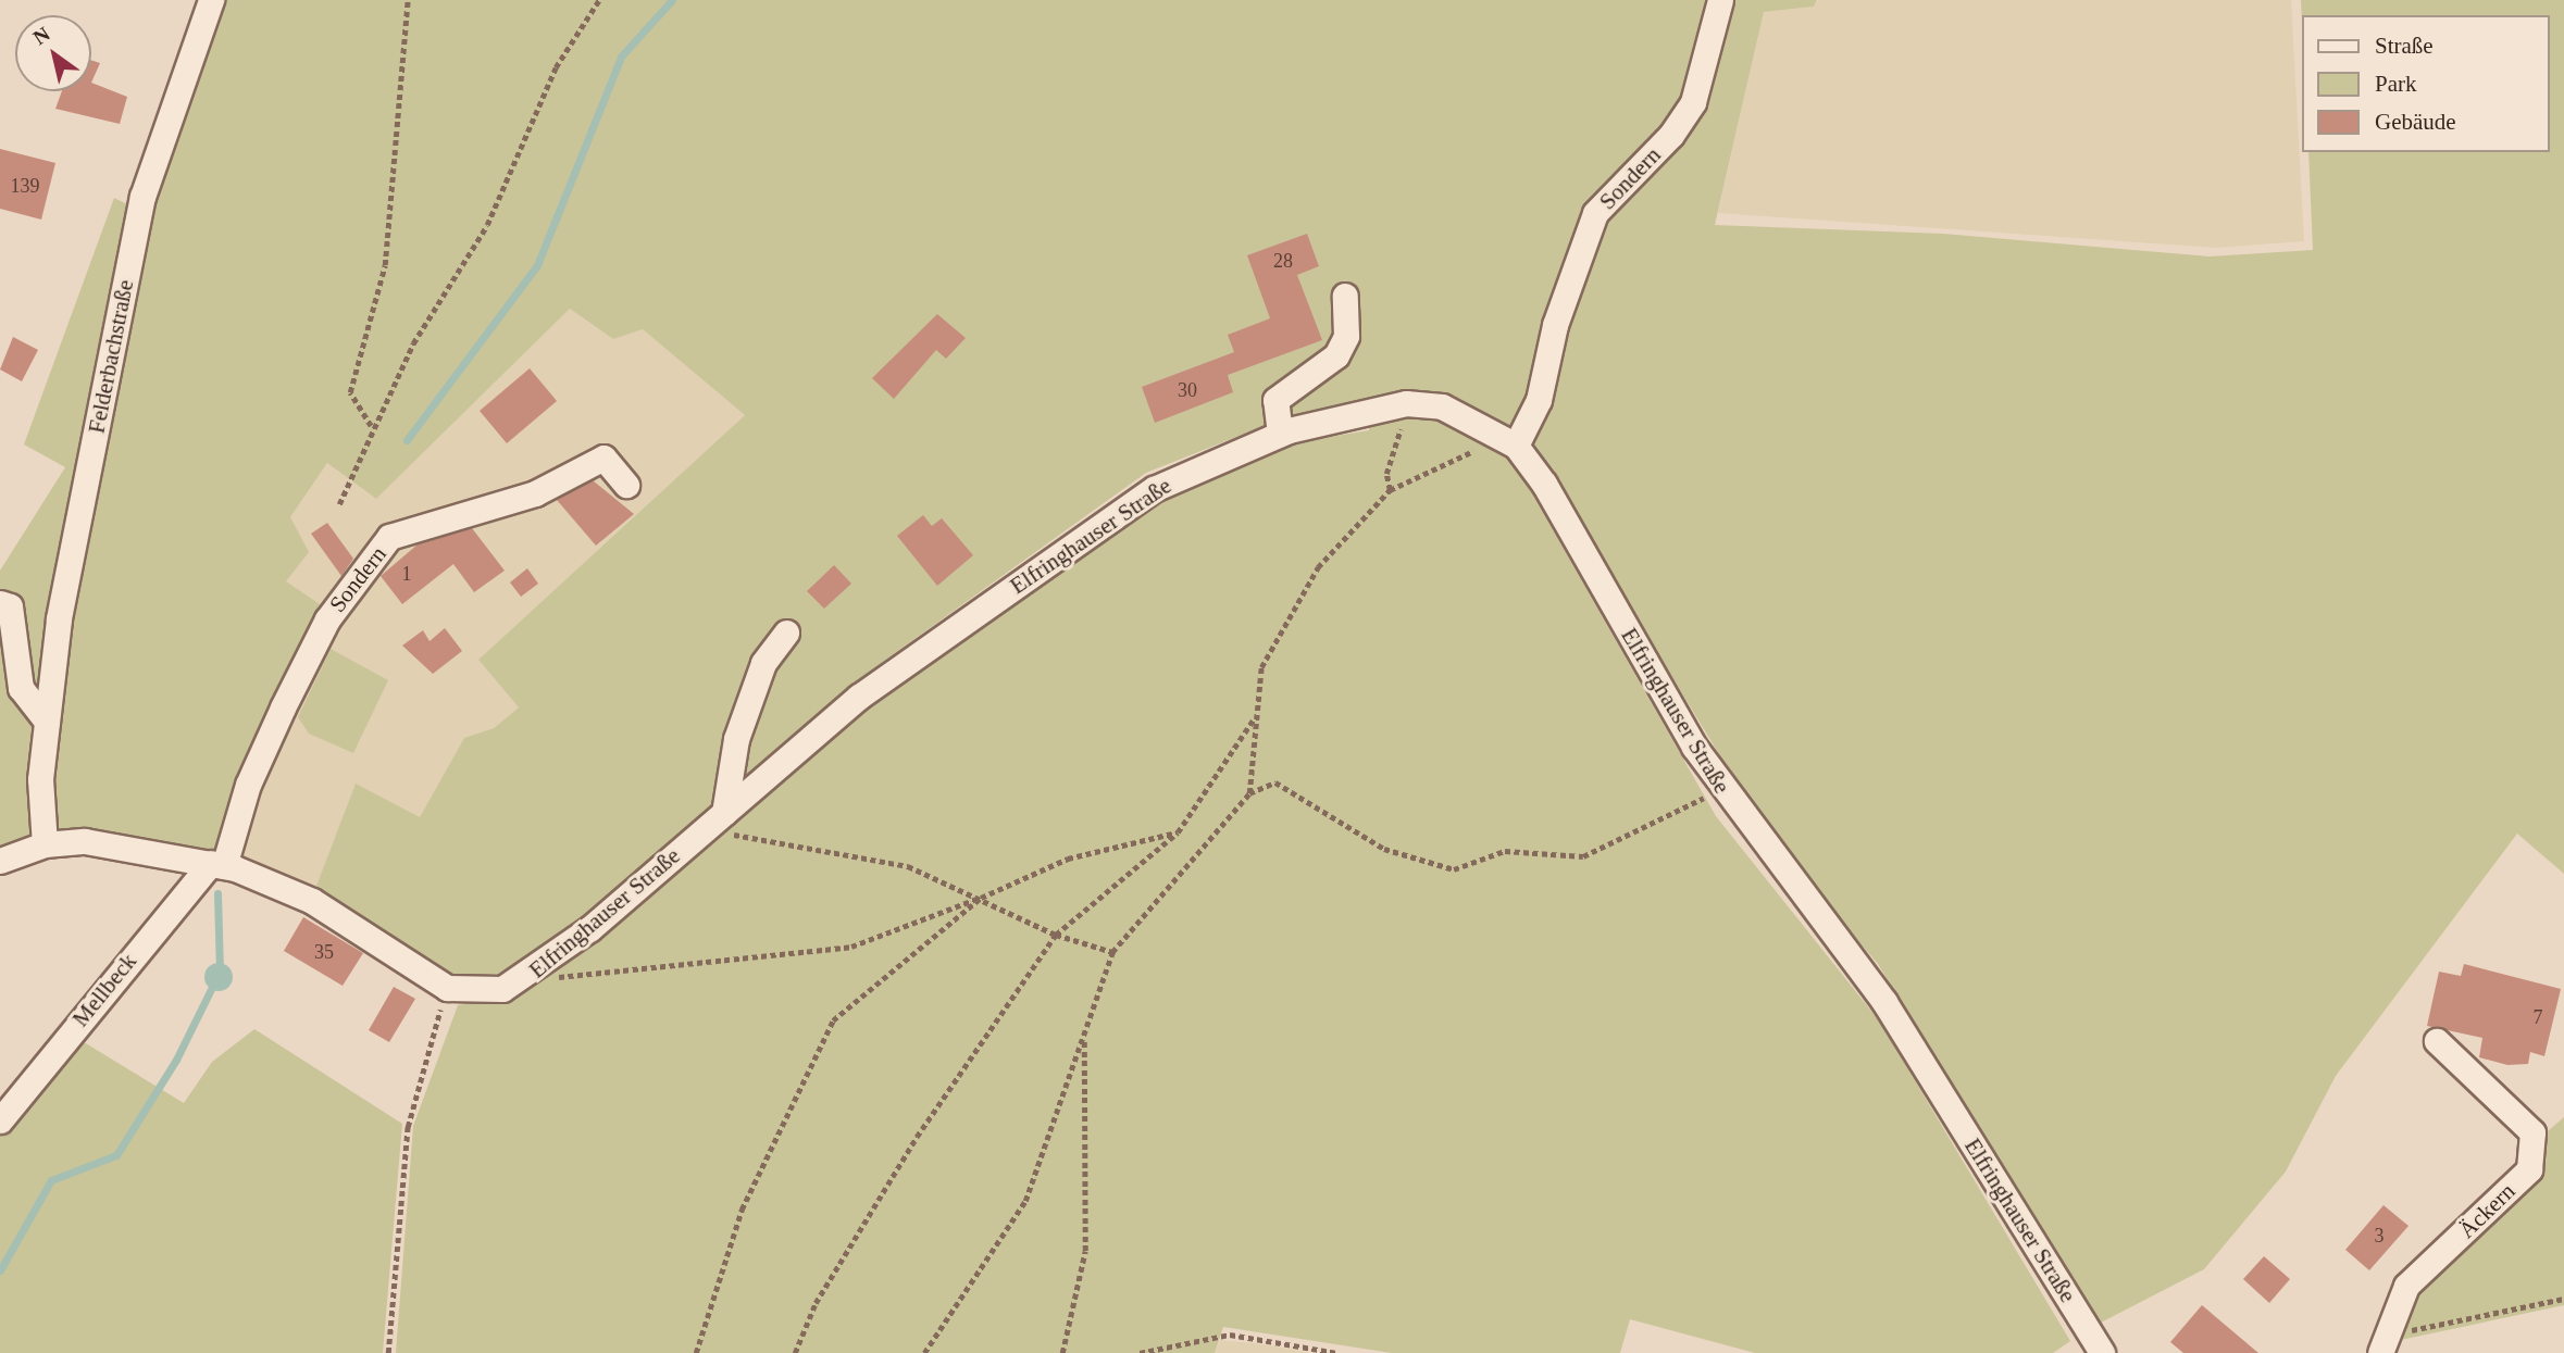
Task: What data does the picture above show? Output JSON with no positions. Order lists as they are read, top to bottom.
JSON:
{
  "streets": {
    "street": [
      "Sondern",
      "Felderbachstraße",
      "Elfringhauser Straße",
      "Mellbeck",
      "Äckern"
    ]
  },
  "crossings": [
    ["Sondern", "Elfringhauser Straße"],
    ["Sondern", "Mellbeck"],
    ["Elfringhauser Straße", "Mellbeck"]
  ],
  "house_numbers": [
    "139",
    "28",
    "30",
    "1",
    "35",
    "7",
    "3"
  ],
  "legend": ["Straße", "Park", "Gebäude"],
  "north": "top left"
}
